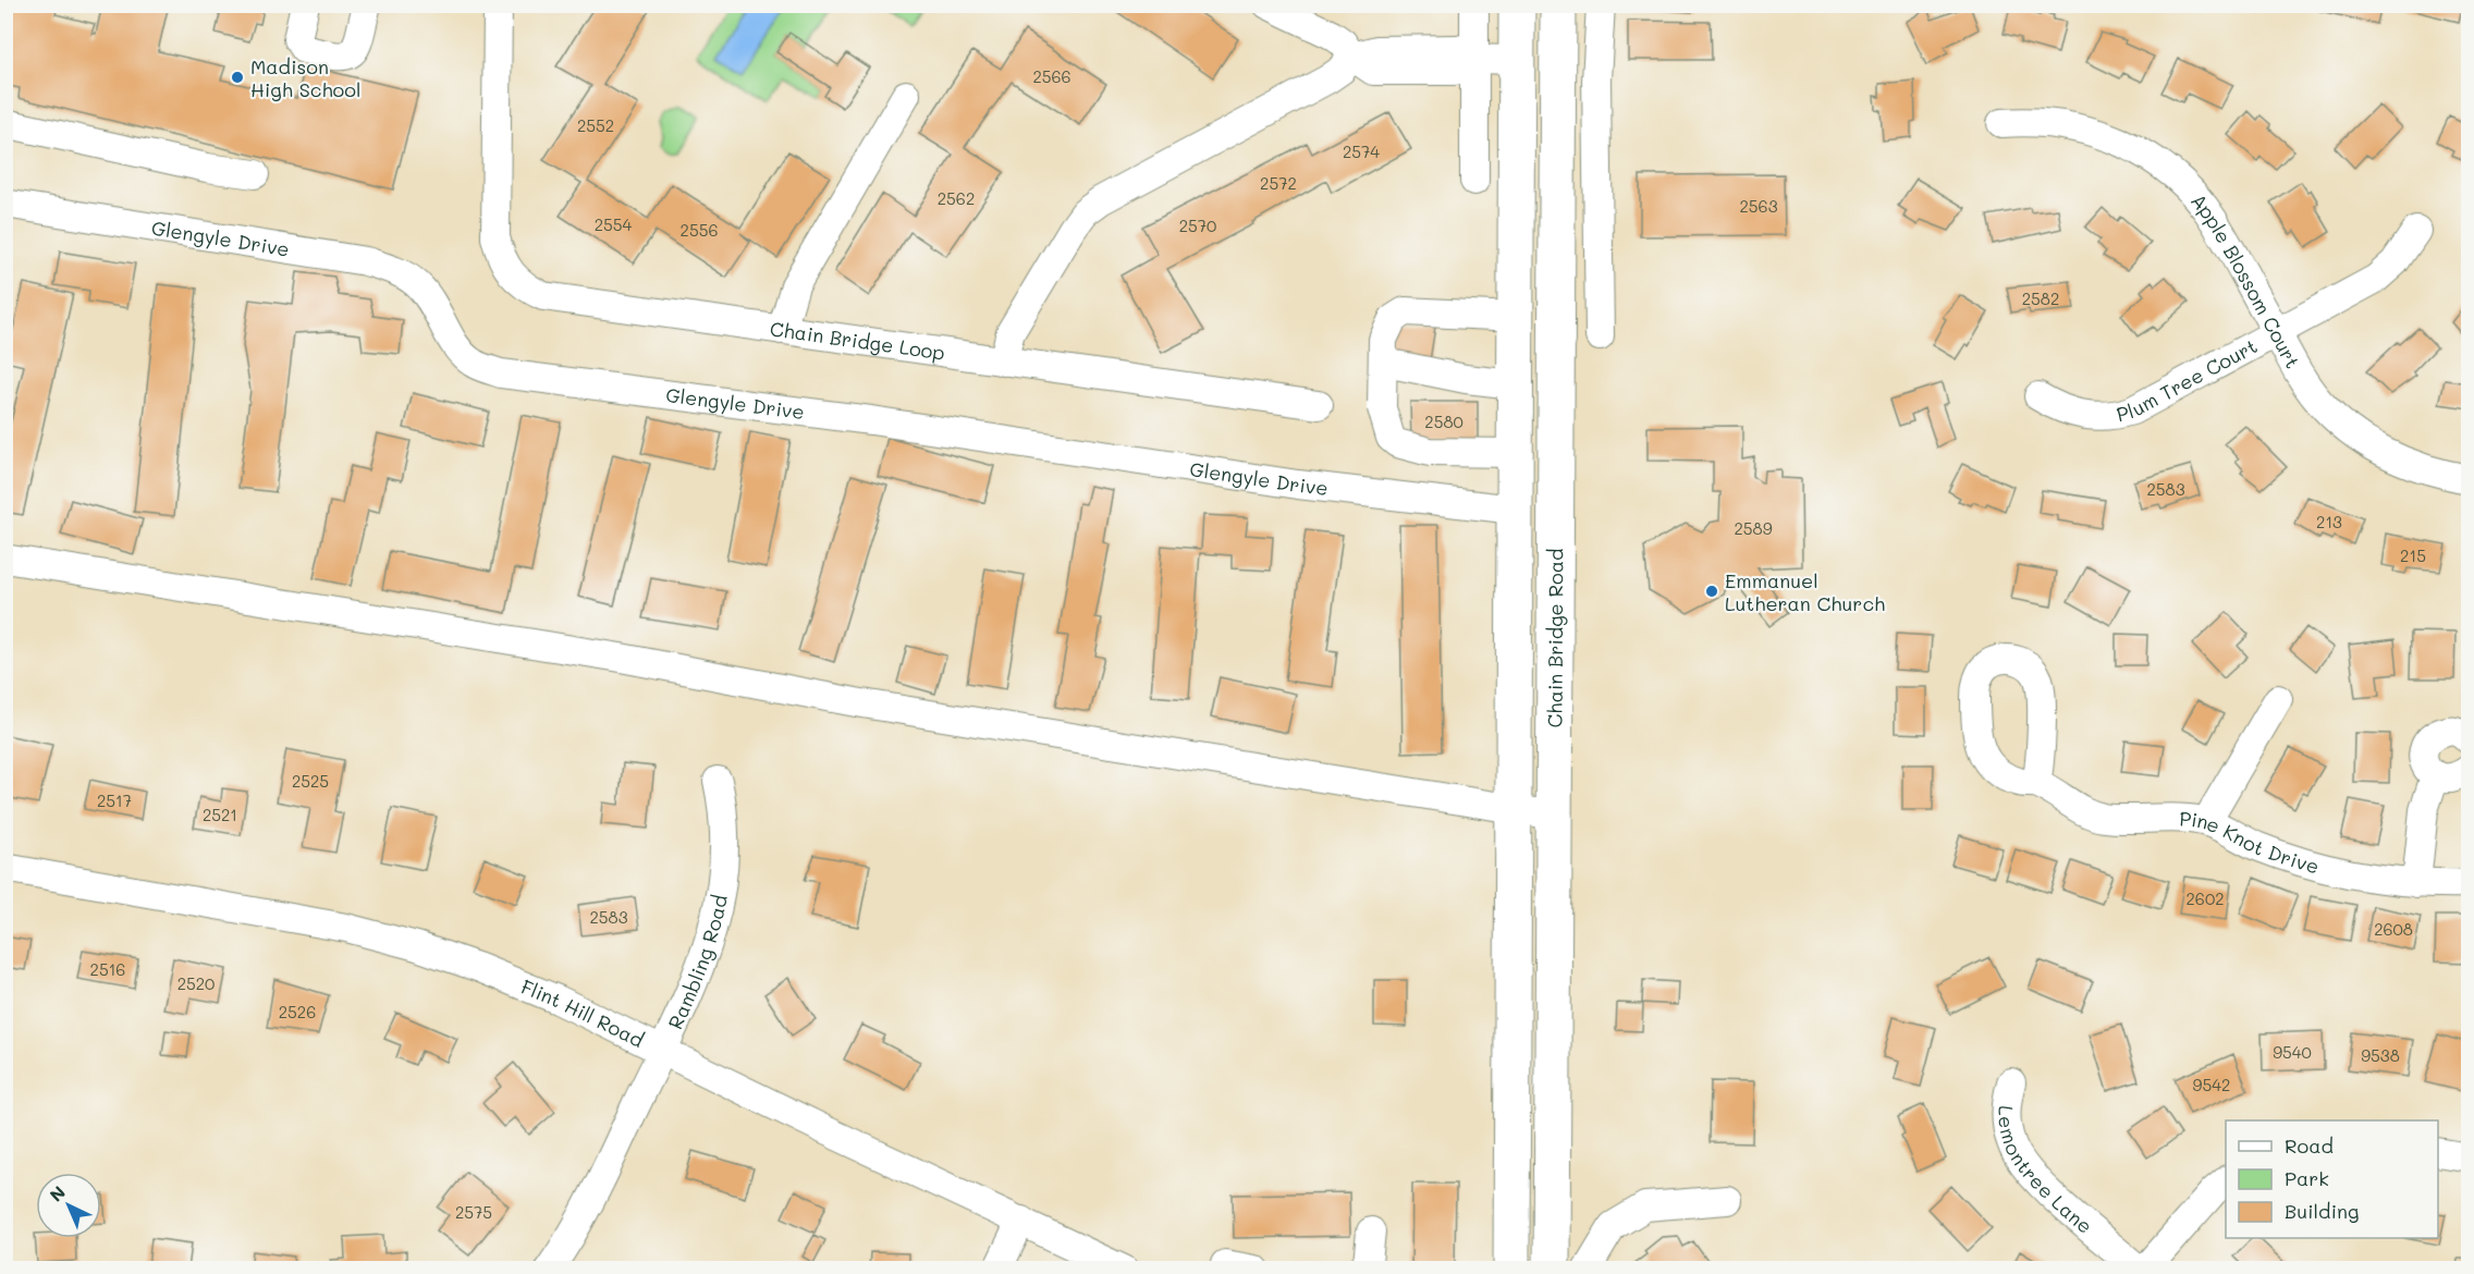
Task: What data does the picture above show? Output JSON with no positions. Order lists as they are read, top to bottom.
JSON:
{
  "streets": {
    "main road": ["Chain Bridge Road"],
    "street": [
      "Glengyle Drive",
      "Apple Blossom Court",
      "Chain Bridge Loop",
      "Plum Tree Court",
      "Pine Knot Drive",
      "Rambling Road",
      "Flint Hill Road",
      "Lemontree Lane"
    ]
  },
  "crossings": [
    ["Glengyle Drive", "Chain Bridge Road"],
    ["Apple Blossom Court", "Plum Tree Court"],
    ["Rambling Road", "Flint Hill Road"]
  ],
  "places": ["Madison High School", "Emmanuel Lutheran Church"],
  "house_numbers": [
    "2566",
    "2552",
    "2574",
    "2572",
    "2562",
    "2563",
    "2554",
    "2570",
    "2556",
    "2582",
    "2580",
    "2583",
    "213",
    "2589",
    "215",
    "2525",
    "2517",
    "2521",
    "2602",
    "2583",
    "2608",
    "2516",
    "2520",
    "2526",
    "9540",
    "9538",
    "9542",
    "2575"
  ],
  "legend": ["Road", "Park", "Building"],
  "north": "top left"
}
